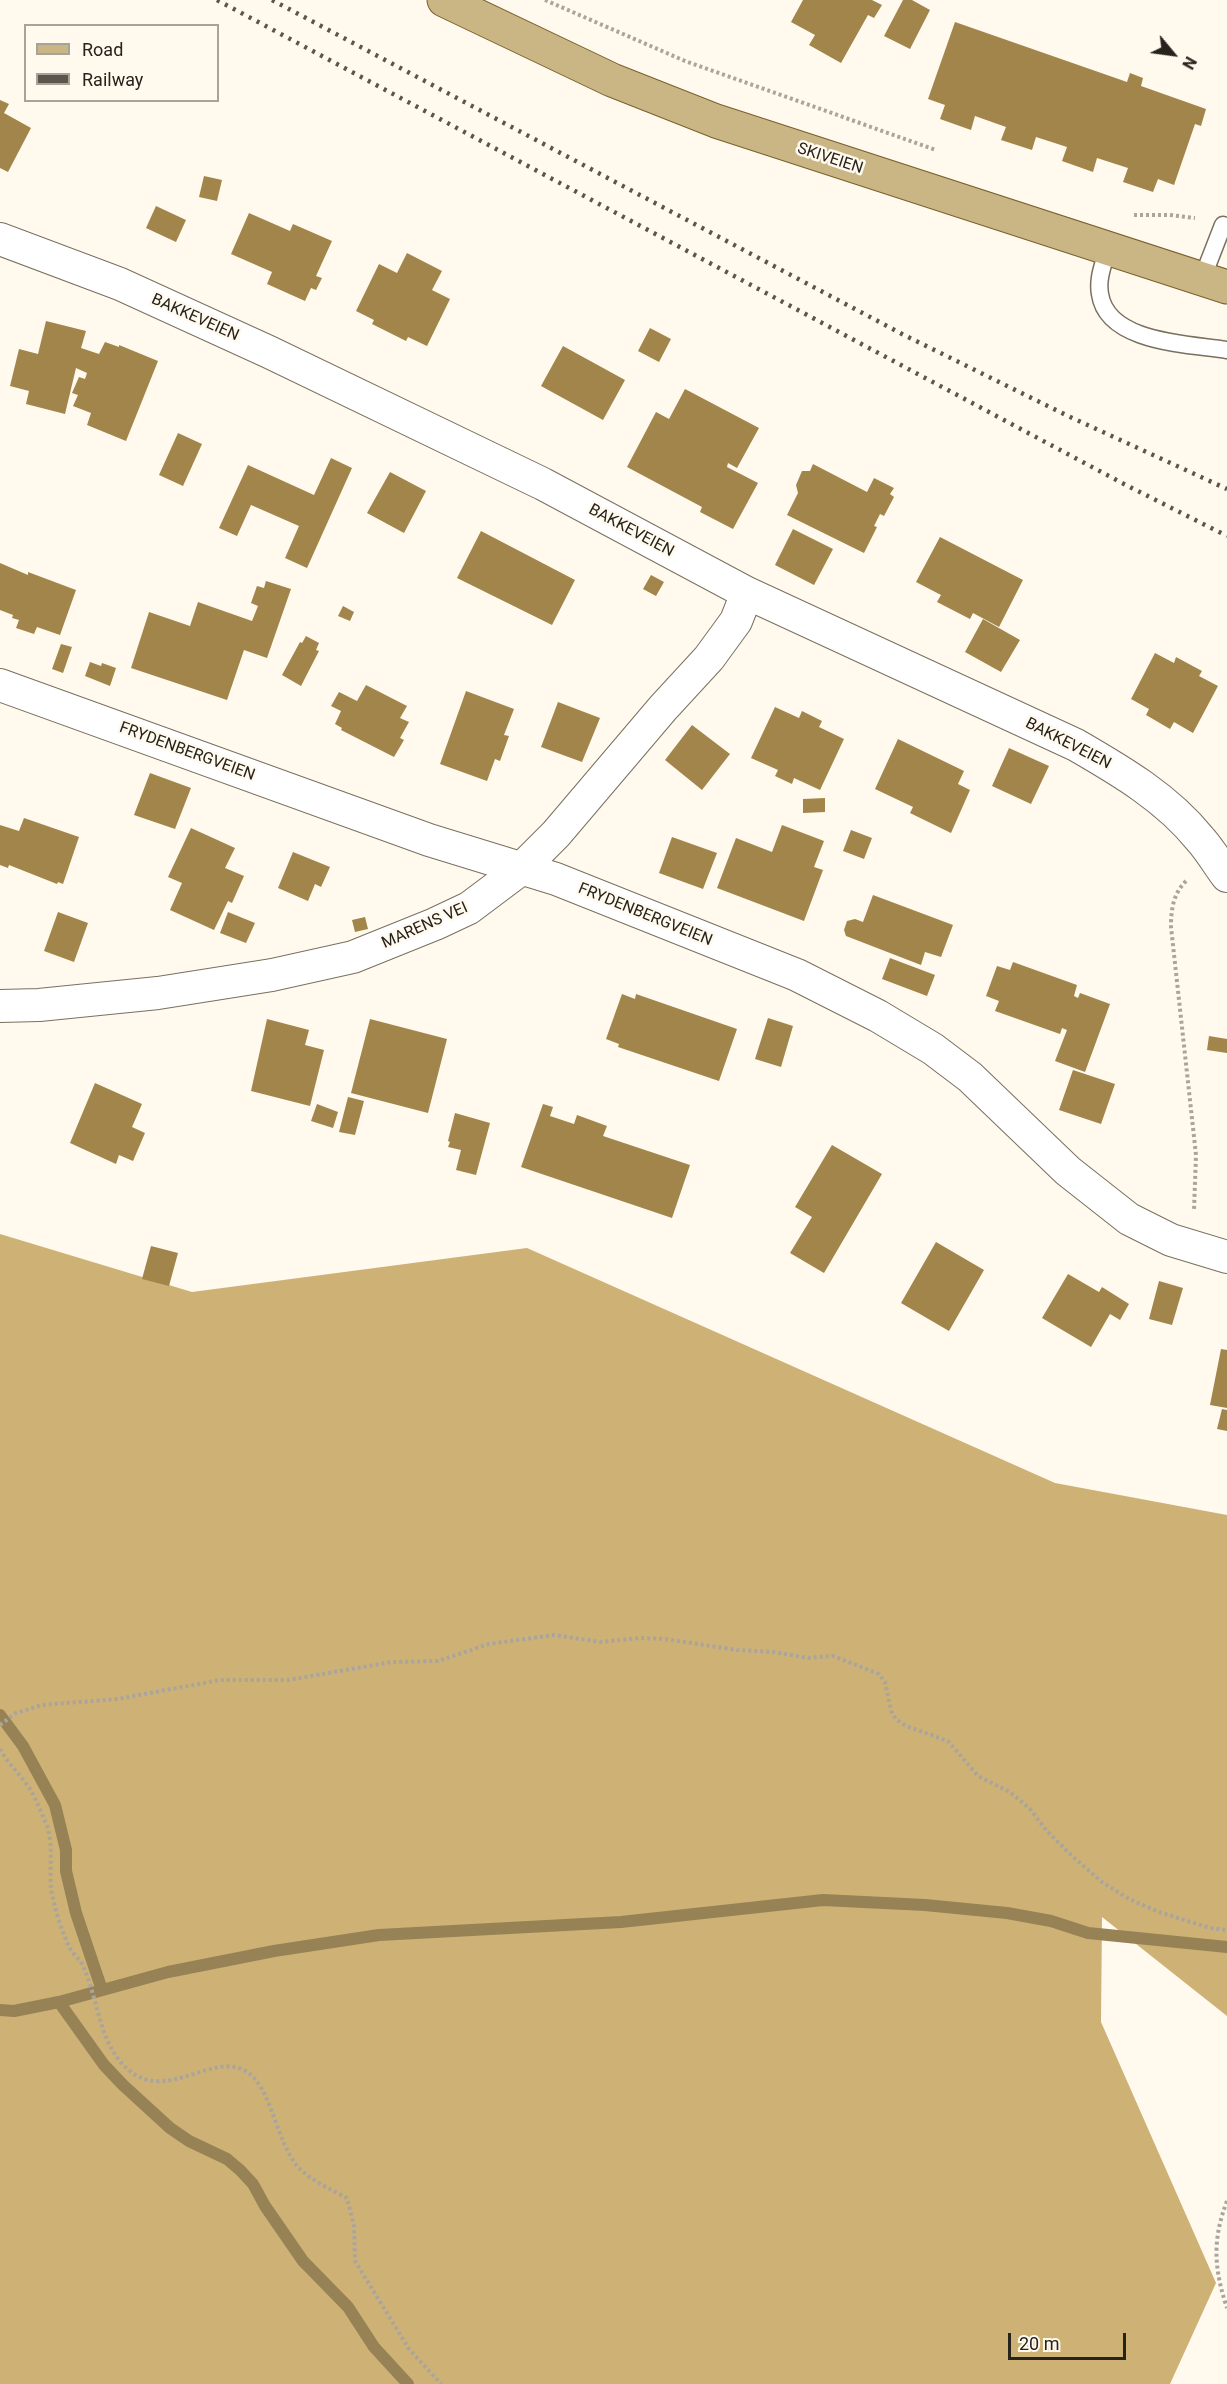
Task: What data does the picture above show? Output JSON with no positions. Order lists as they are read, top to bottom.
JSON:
{
  "streets": {
    "main road": ["SKIVEIEN"],
    "street": ["BAKKEVEIEN", "FRYDENBERGVEIEN", "MARENS VEI"]
  },
  "crossings": [
    ["BAKKEVEIEN", "MARENS VEI"],
    ["FRYDENBERGVEIEN", "MARENS VEI"]
  ],
  "legend": ["Road", "Railway"],
  "scale_bar": "20 m",
  "north": "bottom right"
}
